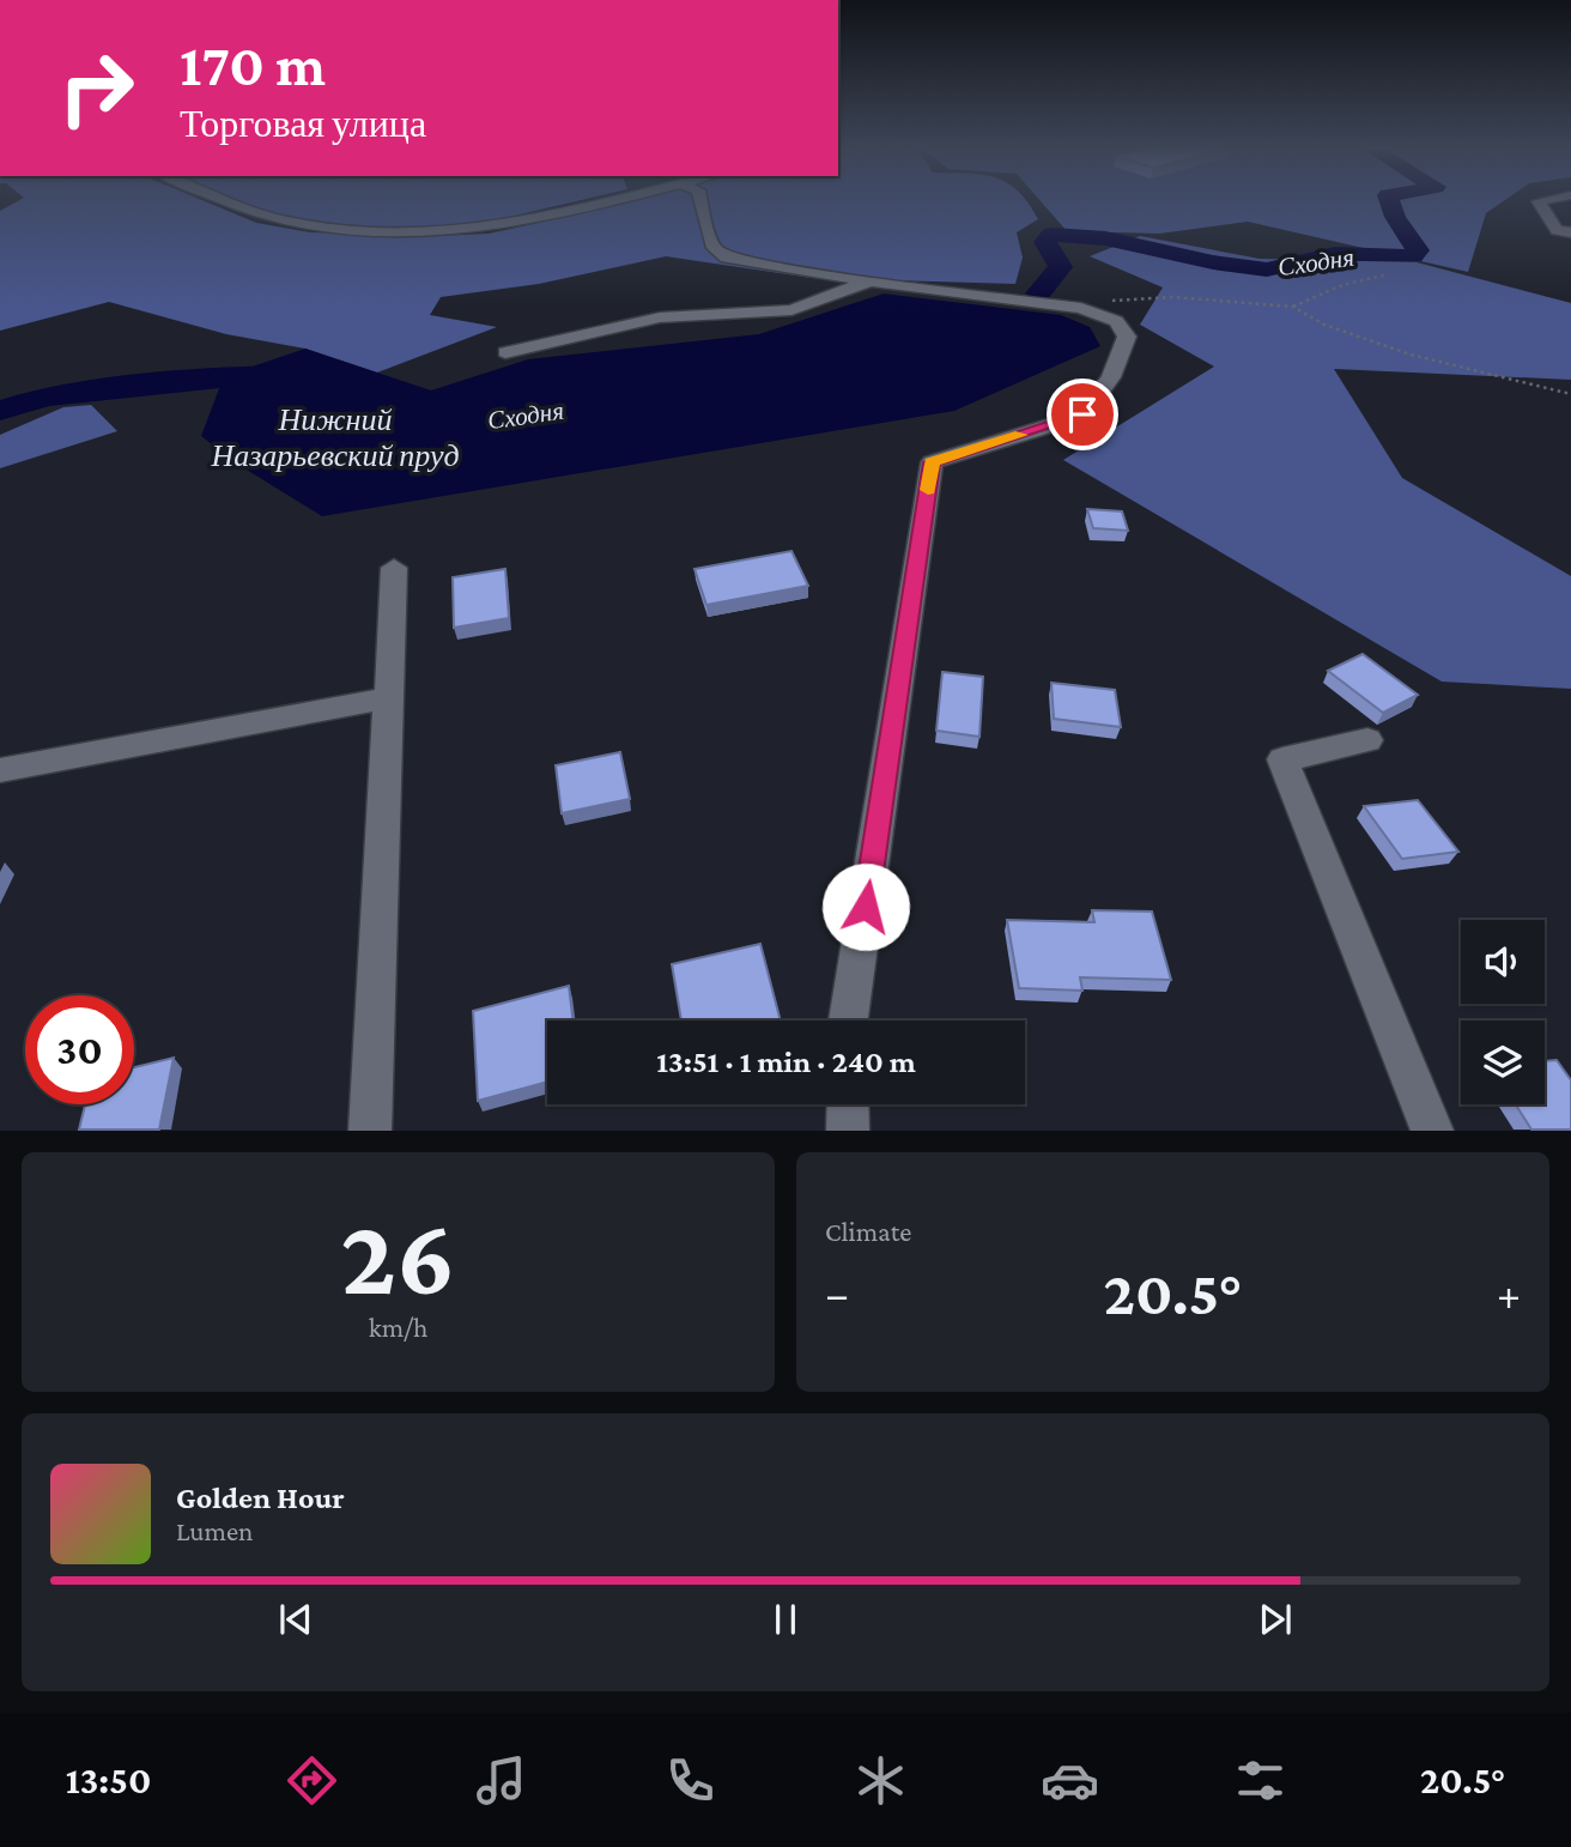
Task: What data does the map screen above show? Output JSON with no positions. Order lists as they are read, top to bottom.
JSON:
{
  "water": ["Сходня", "Нижний Назарьевский пруд"],
  "page": {
    "turn": ["170 m", "Торговая улица"],
    "limit": "30",
    "trip": "13:51 · 1 min · 240 m",
    "tile": [
      ["26", "km/h"],
      "Climate"
    ],
    "heat": ["−", "20.5°", "+"],
    "song": ["Golden Hour", "Lumen"],
    "tabs": ["13:50", "20.5°"]
  }
}
